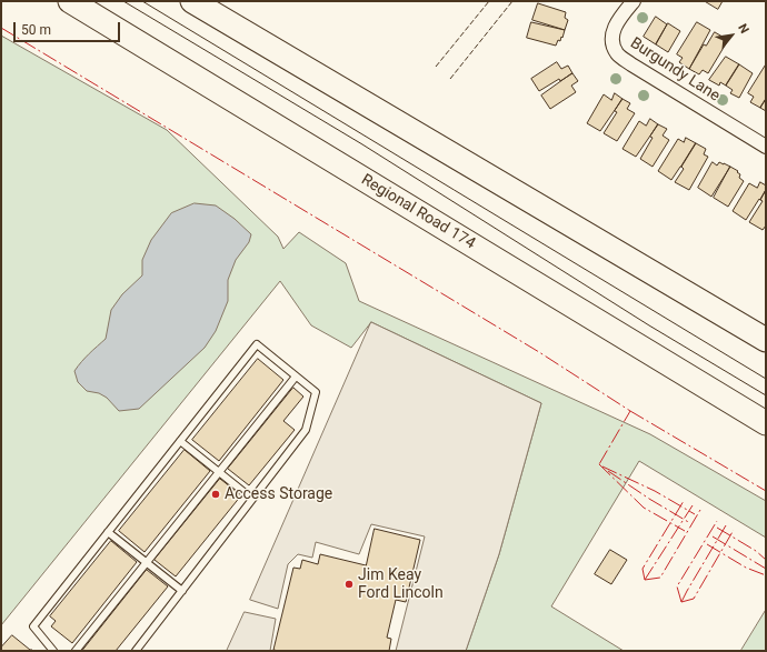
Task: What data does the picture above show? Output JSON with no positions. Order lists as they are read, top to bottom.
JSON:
{
  "streets": {
    "highway": ["Regional Road 174"],
    "street": ["Burgundy Lane"]
  },
  "places": ["Access Storage", "Jim Keay Ford Lincoln"],
  "scale_bar": "50 m",
  "north": "top right"
}
